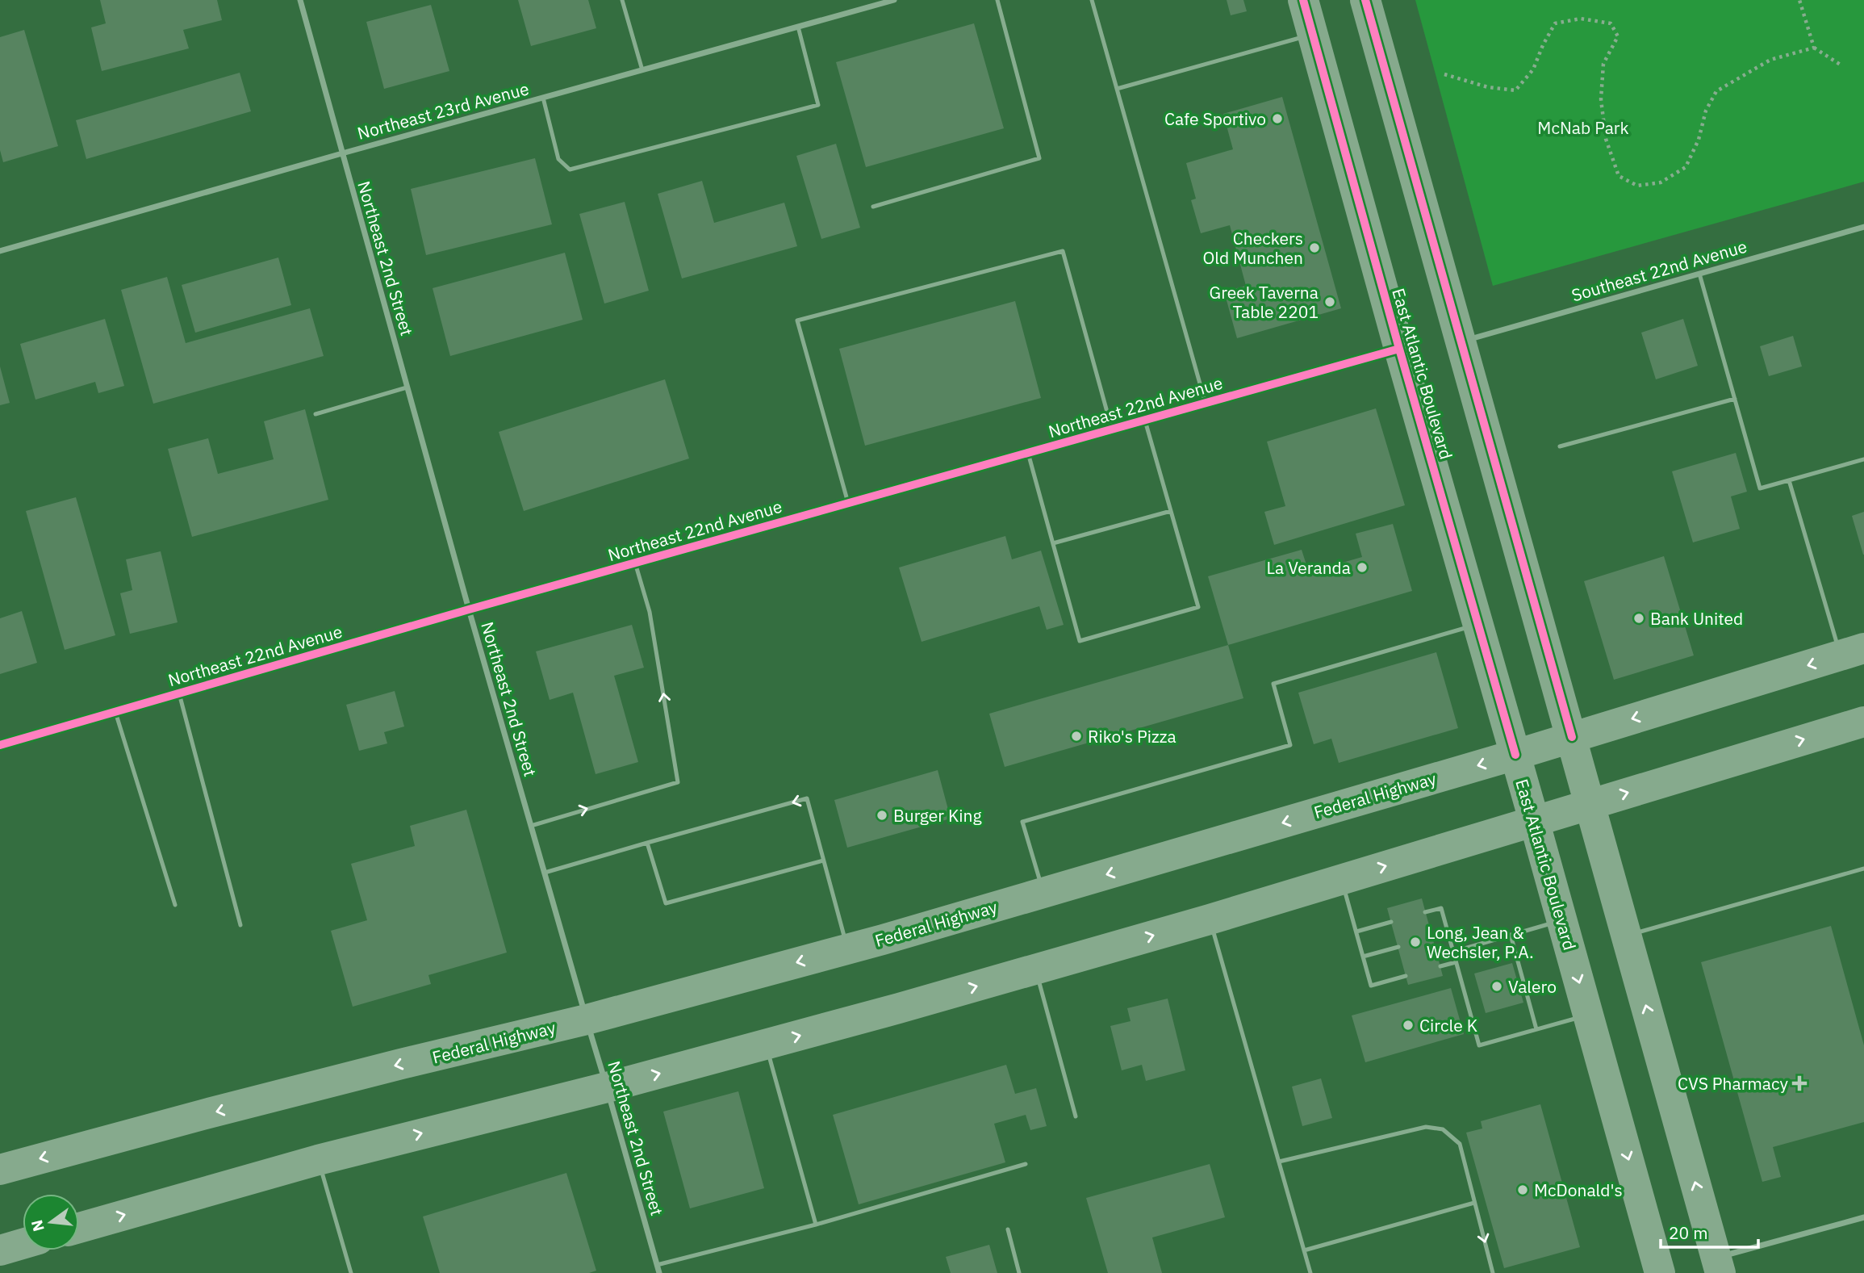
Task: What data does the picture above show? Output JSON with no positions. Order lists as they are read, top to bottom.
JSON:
{
  "streets": {
    "main road": ["East Atlantic Boulevard", "Federal Highway"],
    "street": [
      "Northeast 23rd Avenue",
      "Northeast 2nd Street",
      "Southeast 22nd Avenue",
      "Northeast 22nd Avenue"
    ]
  },
  "crossings": [
    ["Northeast 23rd Avenue", "Northeast 2nd Street"],
    ["Northeast 2nd Street", "Northeast 22nd Avenue"],
    ["Northeast 2nd Street", "Federal Highway"],
    ["East Atlantic Boulevard", "Northeast 22nd Avenue"],
    ["East Atlantic Boulevard", "Federal Highway"]
  ],
  "parks": ["McNab Park"],
  "places": {
    "other": [
      "Cafe Sportivo",
      "Checkers Old Munchen",
      "Greek Taverna Table 2201",
      "La Veranda",
      "Bank United",
      "Riko's Pizza",
      "Burger King",
      "Long, Jean & Wechsler, P.A.",
      "Valero",
      "Circle K",
      "McDonald's"
    ],
    "health": ["CVS Pharmacy"]
  },
  "scale_bar": "20 m",
  "north": "left"
}
